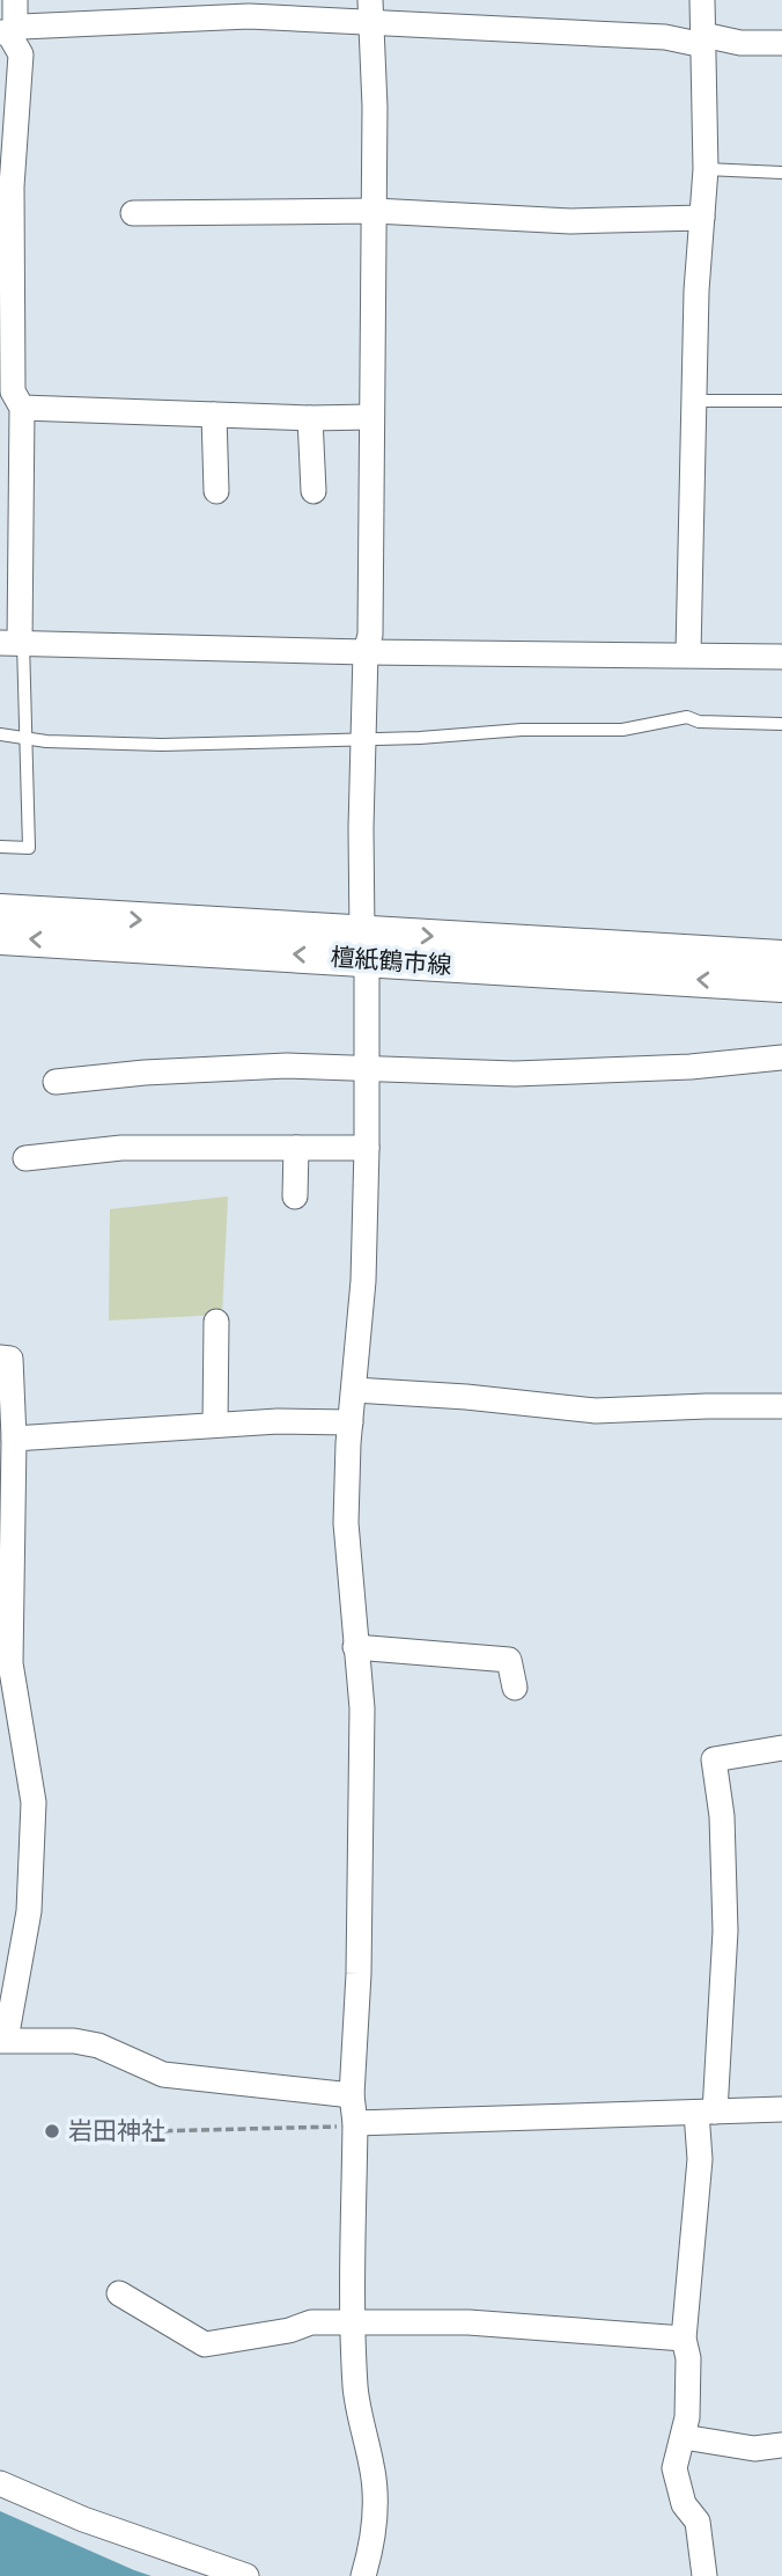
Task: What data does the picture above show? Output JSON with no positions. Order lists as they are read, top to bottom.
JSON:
{
  "streets": {
    "main road": ["檀紙鶴市線"]
  },
  "places": ["岩田神社"]
}
